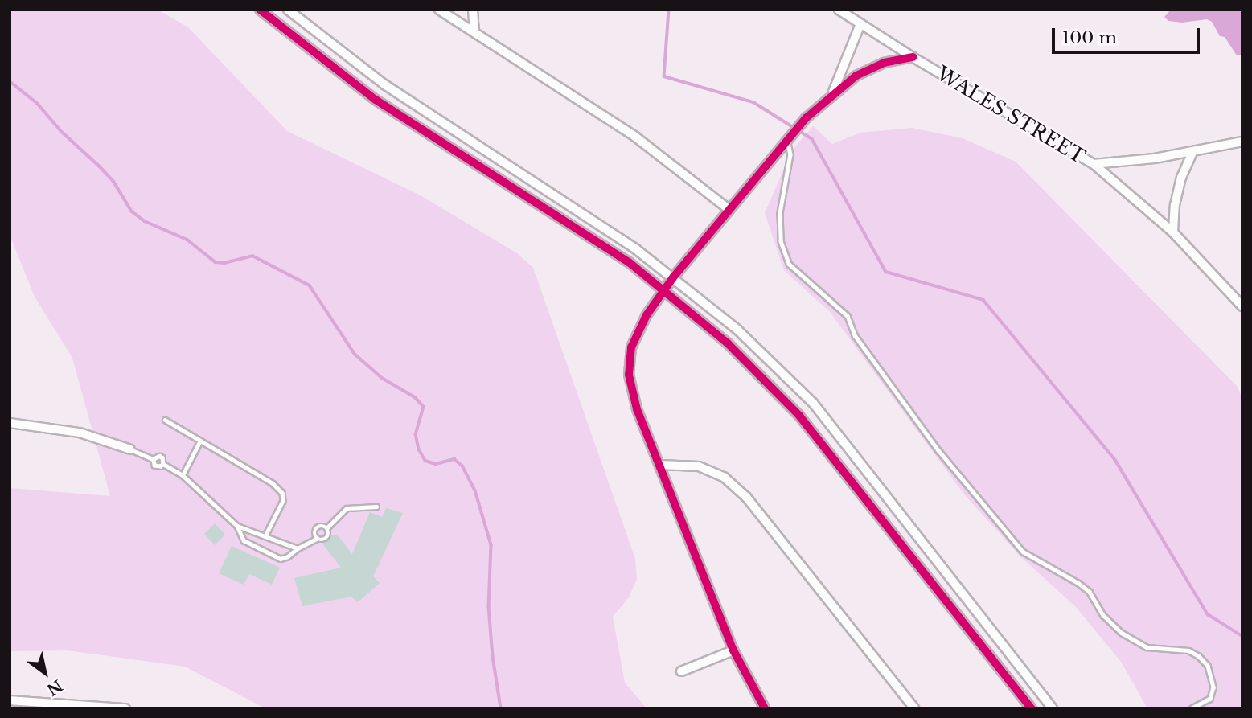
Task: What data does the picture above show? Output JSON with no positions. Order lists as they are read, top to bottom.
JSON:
{
  "streets": {
    "street": ["WALES STREET"]
  },
  "scale_bar": "100 m",
  "north": "bottom right"
}
